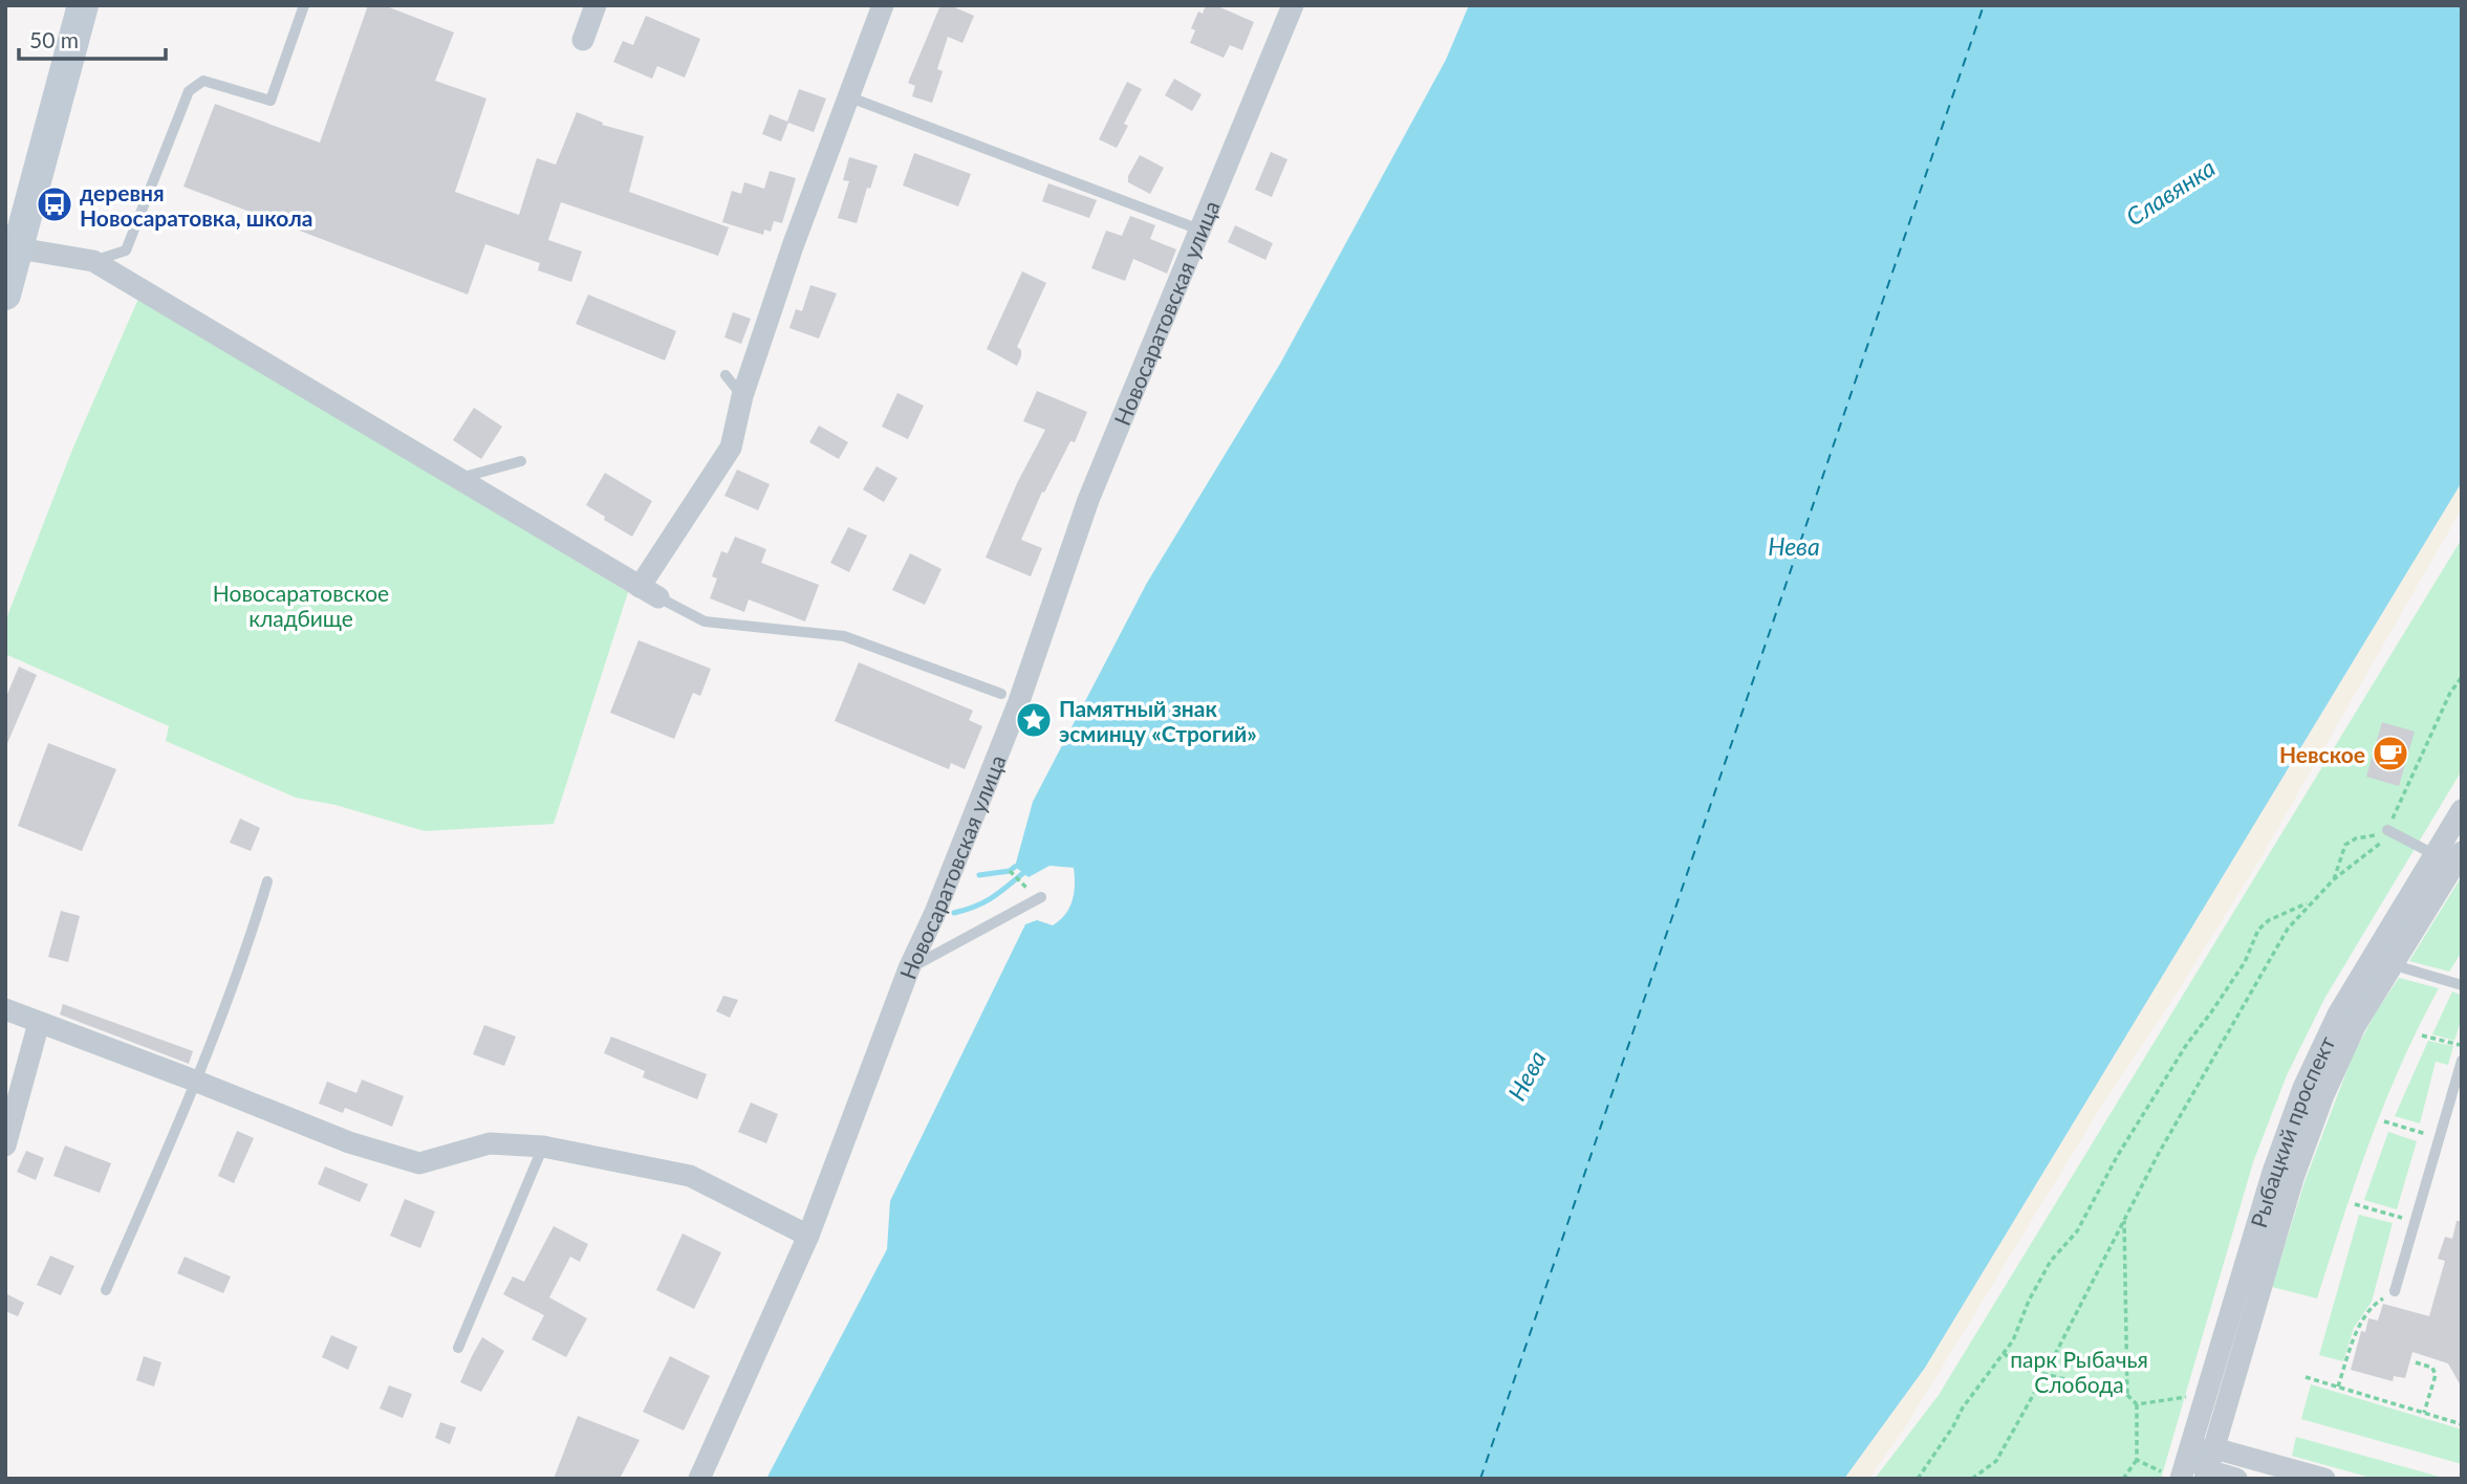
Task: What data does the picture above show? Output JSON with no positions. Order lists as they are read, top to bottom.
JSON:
{
  "streets": {
    "street": ["Новосаратовская улица", "Рыбацкий проспект"]
  },
  "water": ["Славянка", "Нева"],
  "parks": ["Новосаратовское кладбище", "парк Рыбачья Слобода"],
  "places": {
    "bus stop": ["деревня Новосаратовка, школа"],
    "place": ["Памятный знак эсминцу «Строгий»"],
    "cafe": ["Невское"]
  },
  "scale_bar": "50 m"
}
